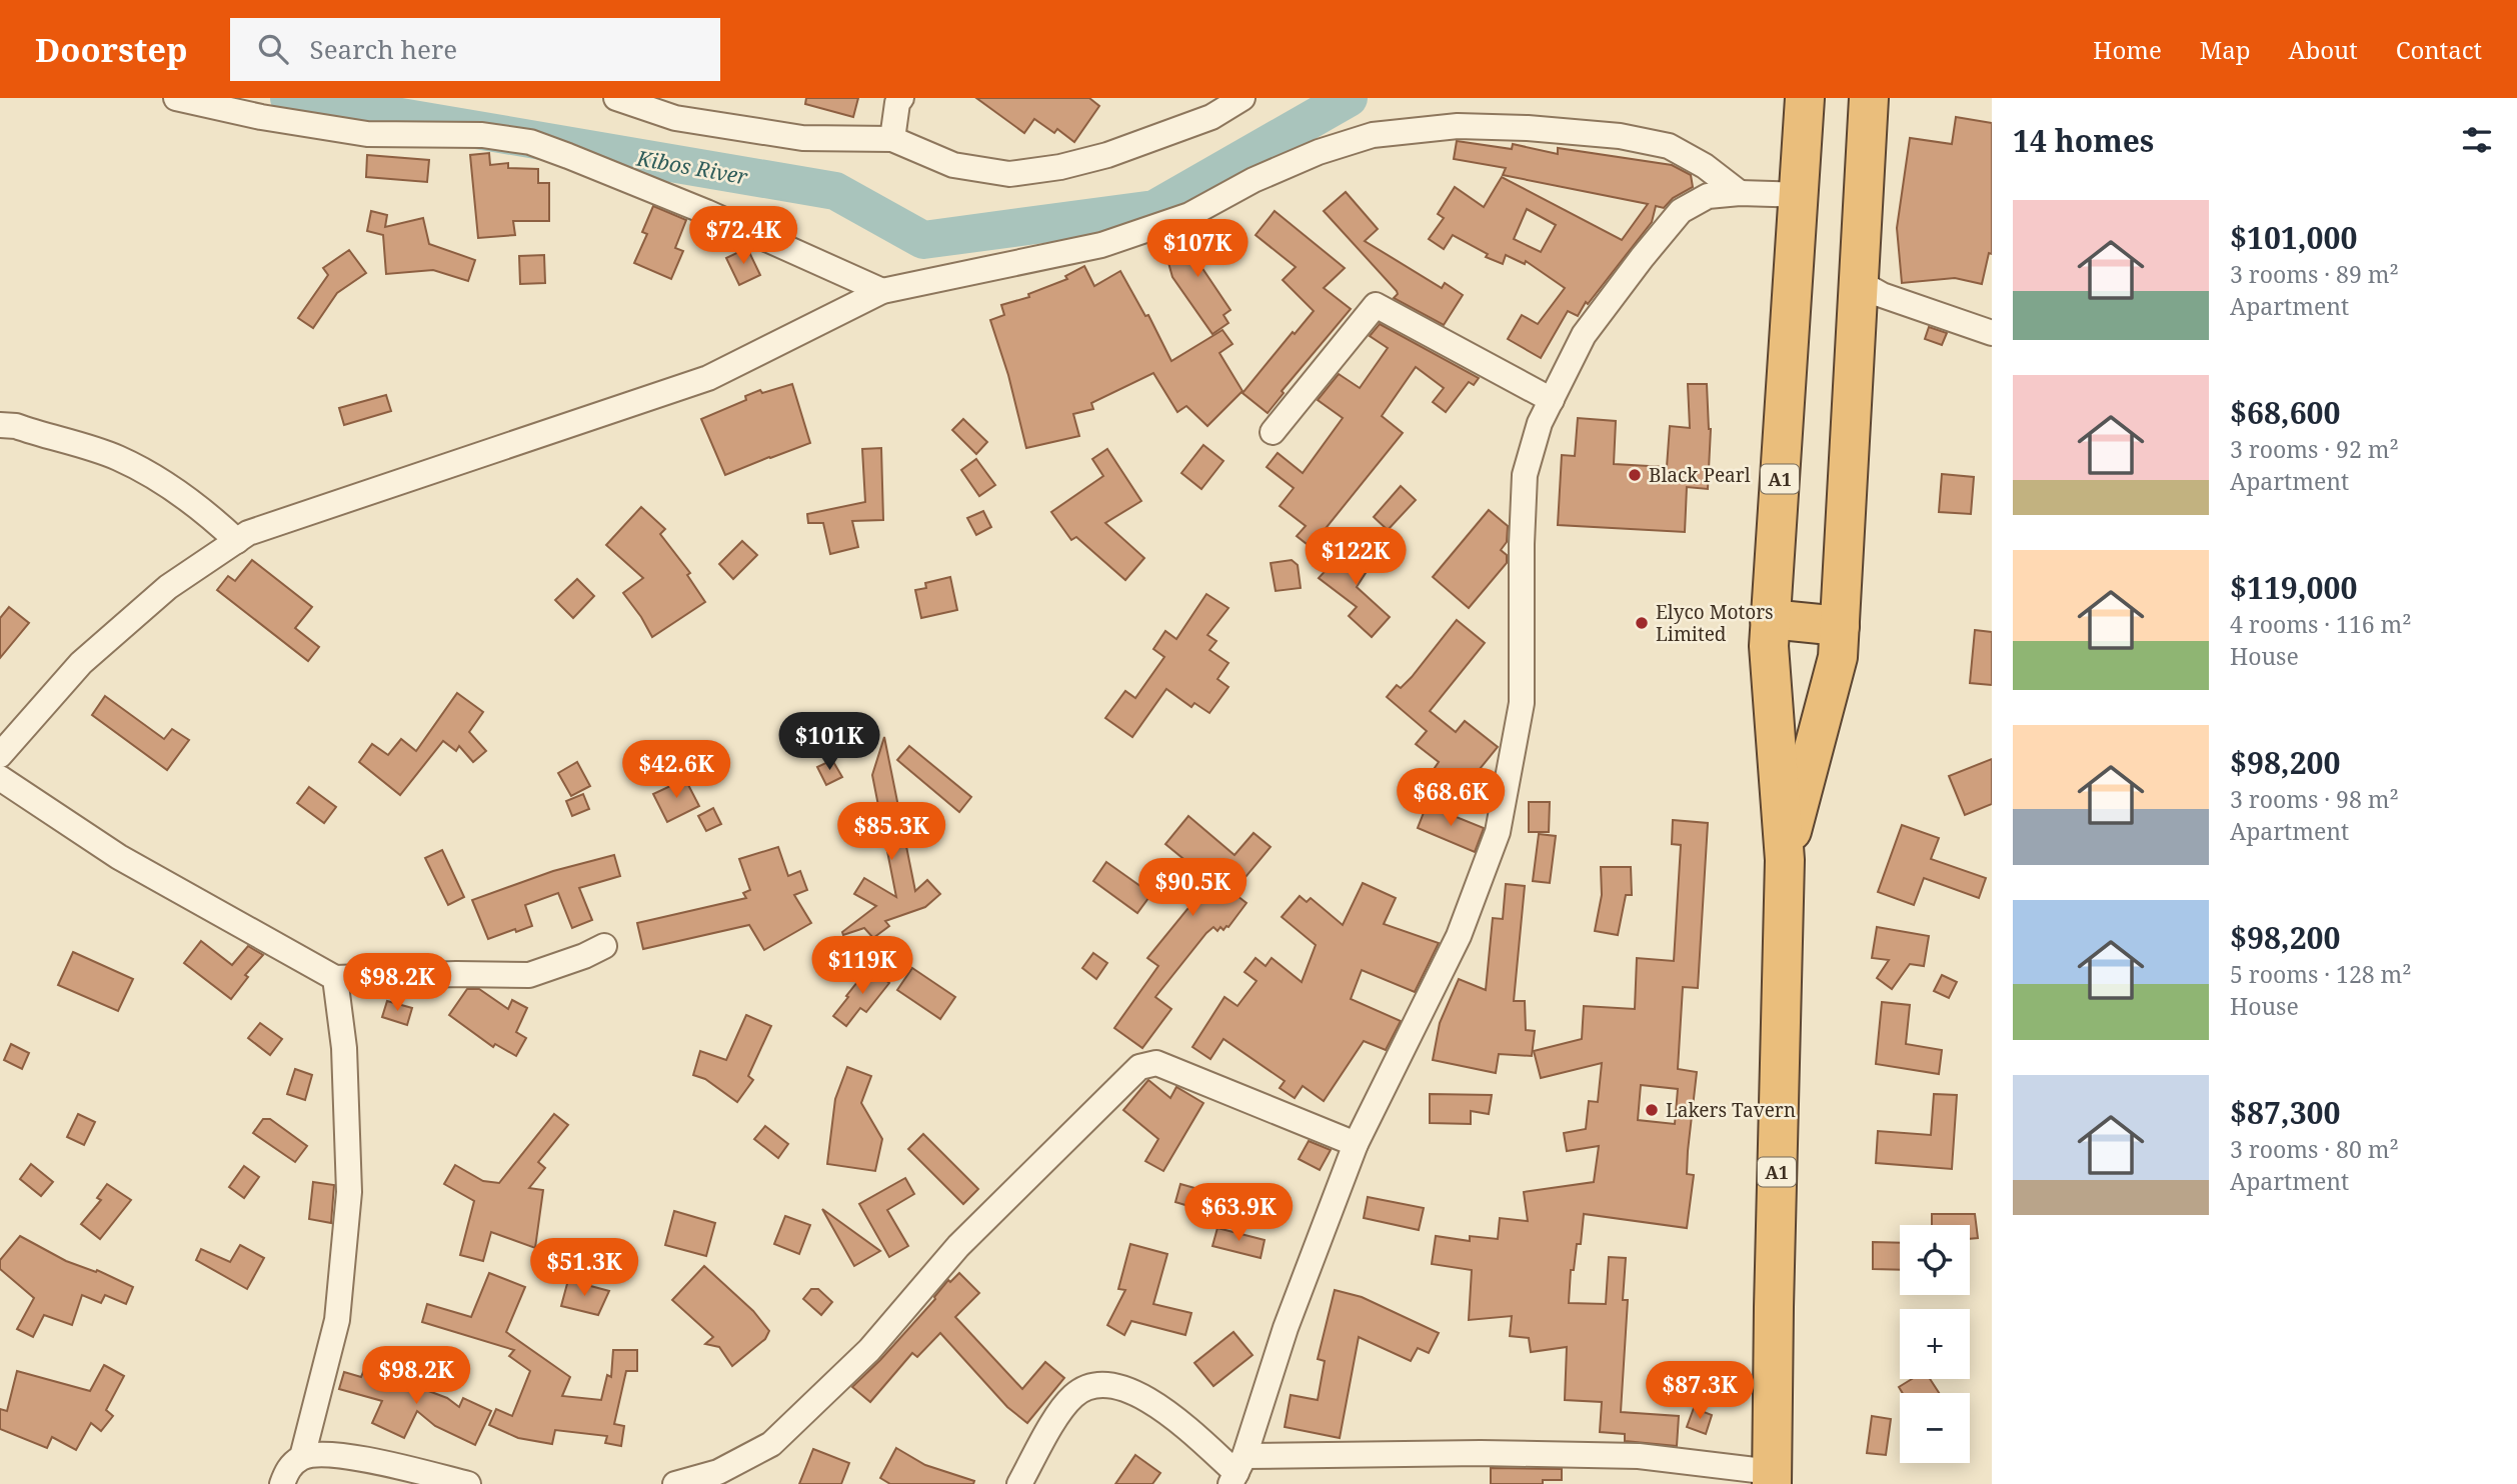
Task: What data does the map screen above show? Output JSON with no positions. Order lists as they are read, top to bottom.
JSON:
{
  "streets": {
    "highway": ["A1"]
  },
  "water": ["Kibos River"],
  "places": ["Black Pearl", "Elyco Motors Limited", "Lakers Tavern"],
  "page": {
    "header": "Doorstep",
    "search": "Search here",
    "nav": [
      "Home",
      "Map",
      "About",
      "Contact"
    ],
    "heading": "14 homes",
    "list": [
      {
        "name": "$101,000",
        "note": "3 rooms · 89 m² · Apartment"
      },
      {
        "name": "$68,600",
        "note": "3 rooms · 92 m² · Apartment"
      },
      {
        "name": "$119,000",
        "note": "4 rooms · 116 m² · House"
      },
      {
        "name": "$98,200",
        "note": "3 rooms · 98 m² · Apartment"
      },
      {
        "name": "$98,200",
        "note": "5 rooms · 128 m² · House"
      },
      {
        "name": "$87,300",
        "note": "3 rooms · 80 m² · Apartment"
      }
    ],
    "price": [
      "$72.4K",
      "$107K",
      "$122K",
      "$101K",
      "$42.6K",
      "$68.6K",
      "$85.3K",
      "$90.5K",
      "$119K",
      "$98.2K",
      "$63.9K",
      "$51.3K",
      "$98.2K",
      "$87.3K"
    ],
    "map_buttons": ["+", "−"]
  }
}
